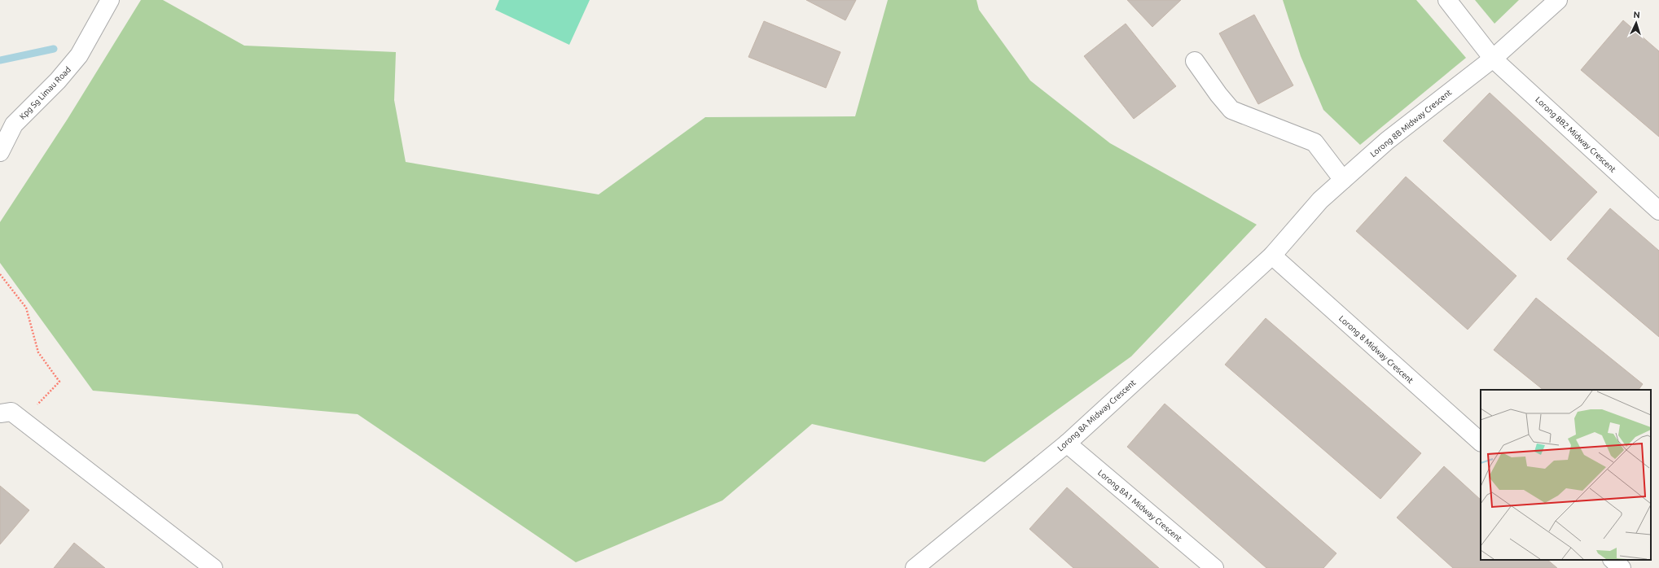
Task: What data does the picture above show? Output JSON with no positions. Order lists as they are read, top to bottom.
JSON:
{
  "streets": {
    "street": [
      "Kpg Sg Limau Road",
      "Lorong 8B Midway Crescent",
      "Lorong 8B2 Midway Crescent",
      "Lorong 8 Midway Crescent",
      "Lorong 8A Midway Crescent",
      "Lorong 8A1 Midway Crescent"
    ]
  },
  "crossings": [
    ["Lorong 8B Midway Crescent", "Lorong 8B2 Midway Crescent"],
    ["Lorong 8B Midway Crescent", "Lorong 8 Midway Crescent"],
    ["Lorong 8B Midway Crescent", "Lorong 8A Midway Crescent"],
    ["Lorong 8 Midway Crescent", "Lorong 8A Midway Crescent"],
    ["Lorong 8A Midway Crescent", "Lorong 8A1 Midway Crescent"]
  ],
  "north": "top"
}
